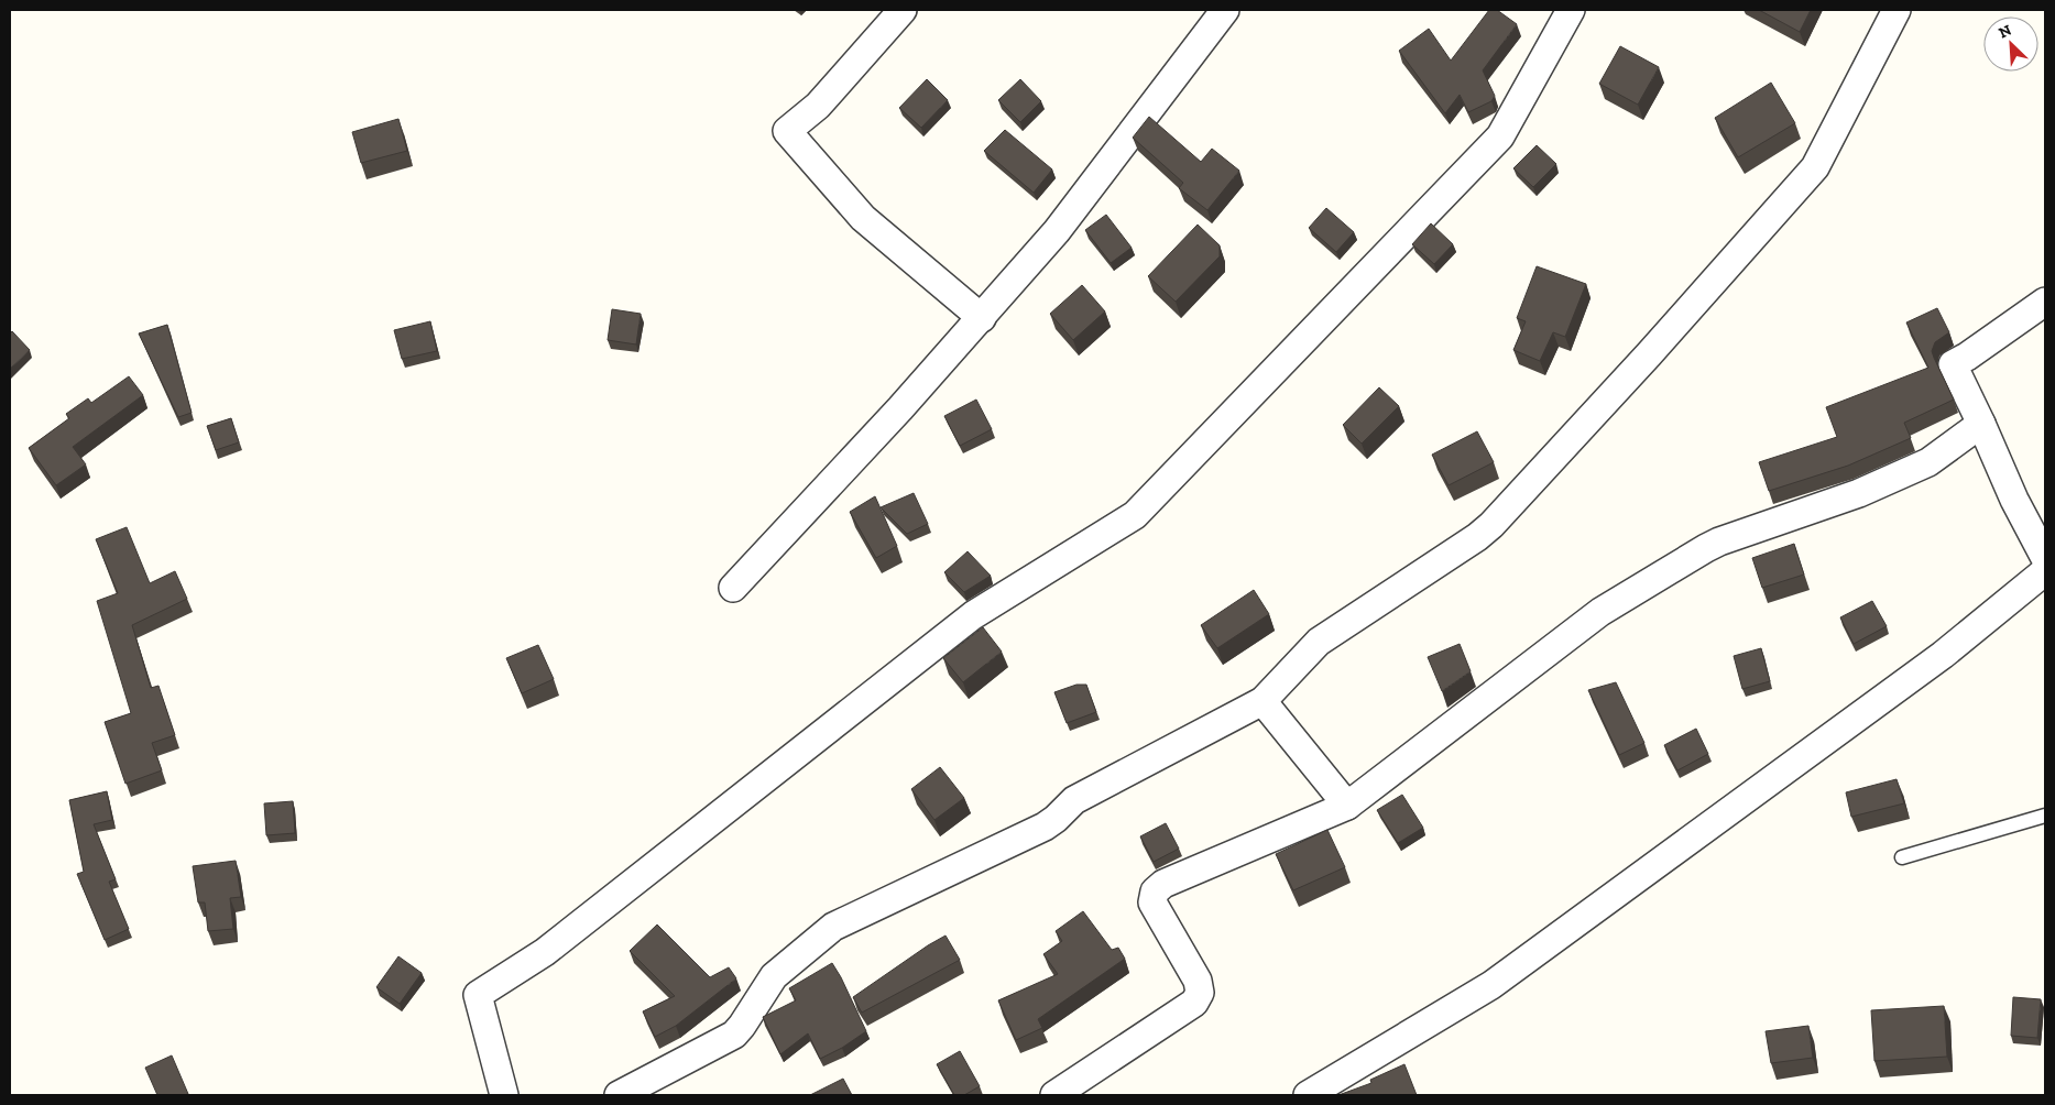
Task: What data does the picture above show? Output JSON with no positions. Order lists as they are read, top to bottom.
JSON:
{
  "north": "top left"
}
